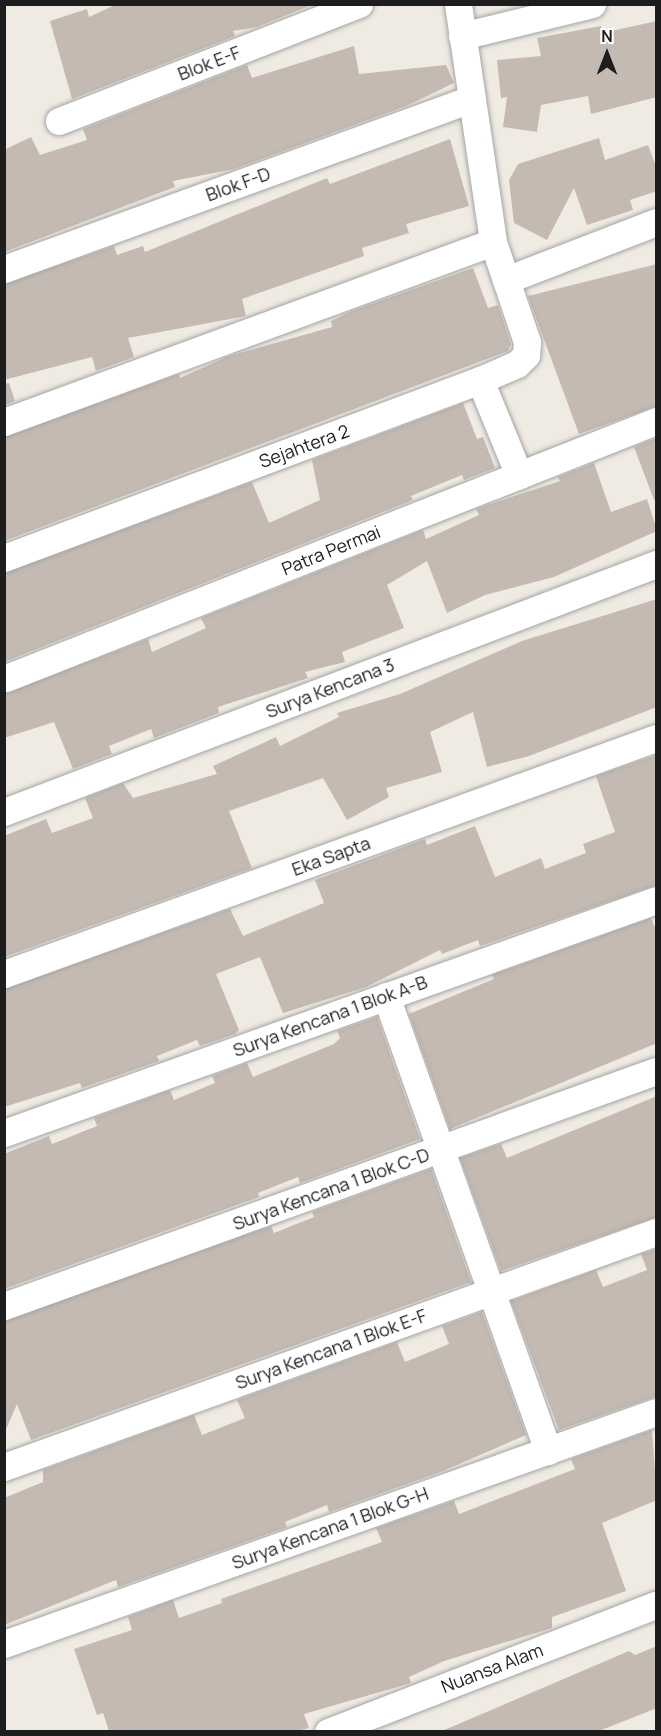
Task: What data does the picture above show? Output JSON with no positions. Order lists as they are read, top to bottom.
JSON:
{
  "streets": {
    "street": [
      "Blok E-F",
      "Blok F-D",
      "Sejahtera 2",
      "Patra Permai",
      "Surya Kencana 3",
      "Eka Sapta",
      "Surya Kencana 1 Blok A-B",
      "Surya Kencana 1 Blok C-D",
      "Surya Kencana 1 Blok E-F",
      "Surya Kencana 1 Blok G-H",
      "Nuansa Alam"
    ]
  },
  "crossings": [
    ["Blok F-D", "Sejahtera 2"]
  ],
  "north": "top"
}
